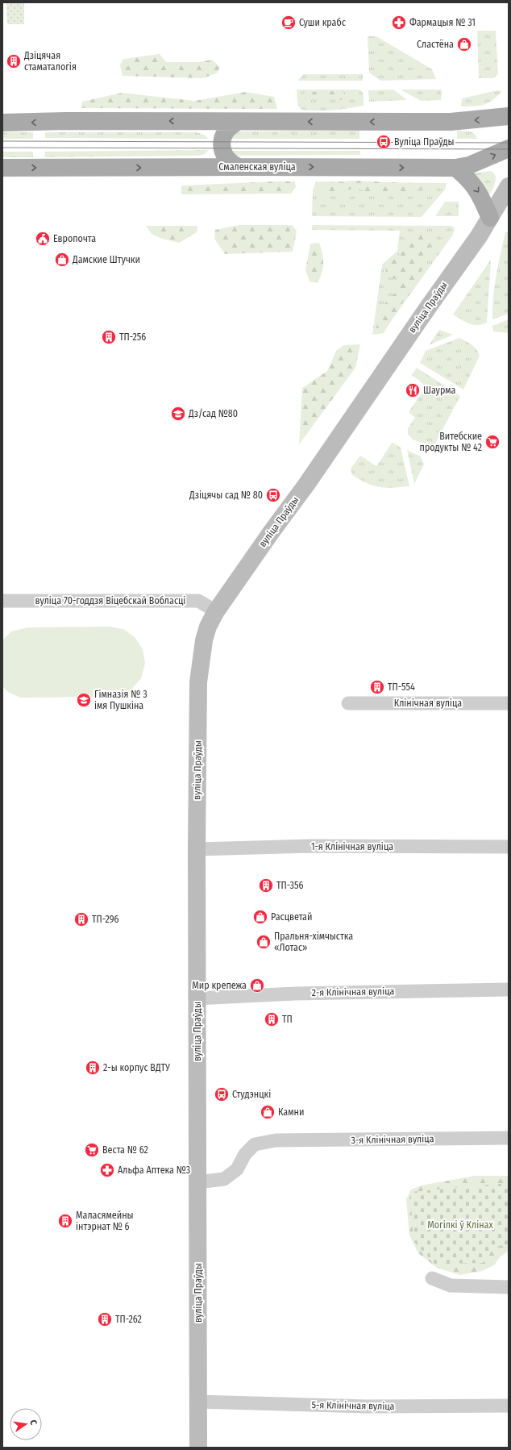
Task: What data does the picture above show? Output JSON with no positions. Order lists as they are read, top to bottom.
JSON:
{
  "streets": {
    "main road": ["Смаленская вуліца", "вуліца Праўды"],
    "street": [
      "вуліца 70-годдзя Віцебскай Вобласці",
      "Клінічная вуліца",
      "1-я Клінічная вуліца",
      "2-я Клінічная вуліца",
      "3-я Клінічная вуліца",
      "5-я Клінічная вуліца"
    ]
  },
  "crossings": [
    ["вуліца Праўды", "вуліца 70-годдзя Віцебскай Вобласці"],
    ["вуліца Праўды", "1-я Клінічная вуліца"],
    ["вуліца Праўды", "2-я Клінічная вуліца"],
    ["вуліца Праўды", "3-я Клінічная вуліца"],
    ["вуліца Праўды", "5-я Клінічная вуліца"]
  ],
  "parks": ["Могілкі ў Клінах"],
  "places": {
    "cafe": ["Суши крабс"],
    "pharmacy": ["Фармацыя № 31", "Альфа Аптека №3"],
    "shop": [
      "Сластёна",
      "Дамские Штучки",
      "Расцветай",
      "Пральня-хімчыстка «Лотас»",
      "Мир крепежа",
      "Камни"
    ],
    "building": [
      "Дзіцячая стаматалогія",
      "ТП-256",
      "ТП-554",
      "ТП-356",
      "ТП-296",
      "ТП",
      "2-ы корпус ВДТУ",
      "Маласямейны інтэрнат № 6",
      "ТП-262"
    ],
    "bus stop": ["Вуліца Праўды", "Дзіцячы сад № 80", "Студэнцкі"],
    "public building": ["Европочта"],
    "restaurant": ["Шаурма"],
    "school or university": ["Дз/сад №80", "Гімназія № 3 імя Пушкіна"],
    "supermarket": ["Витебские продукты № 42", "Веста № 62"]
  },
  "north": "right"
}
